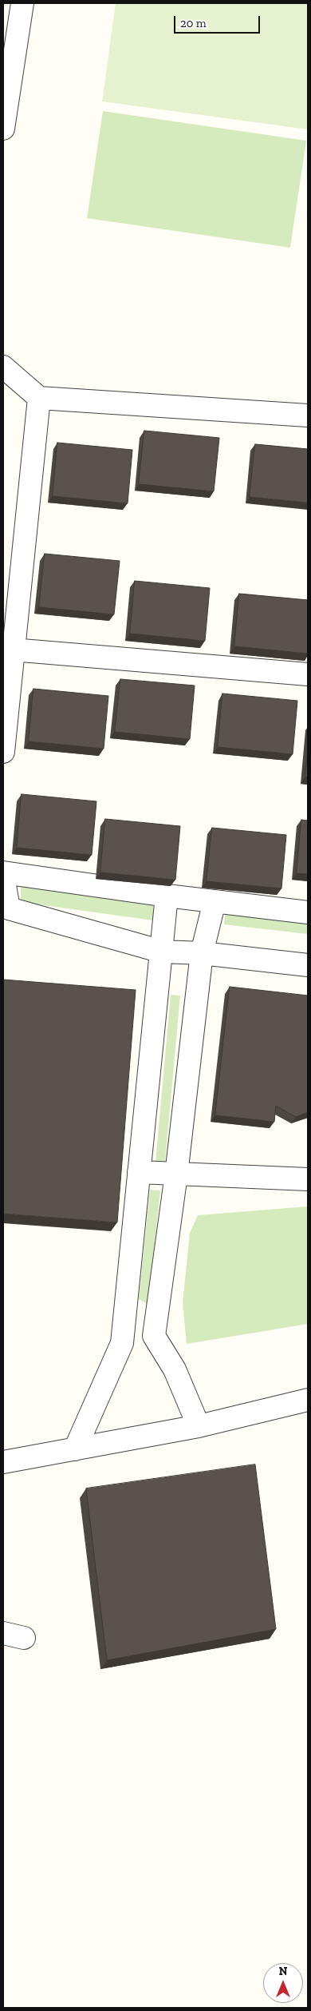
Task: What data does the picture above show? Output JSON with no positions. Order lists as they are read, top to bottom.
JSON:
{
  "scale_bar": "20 m",
  "north": "top"
}
